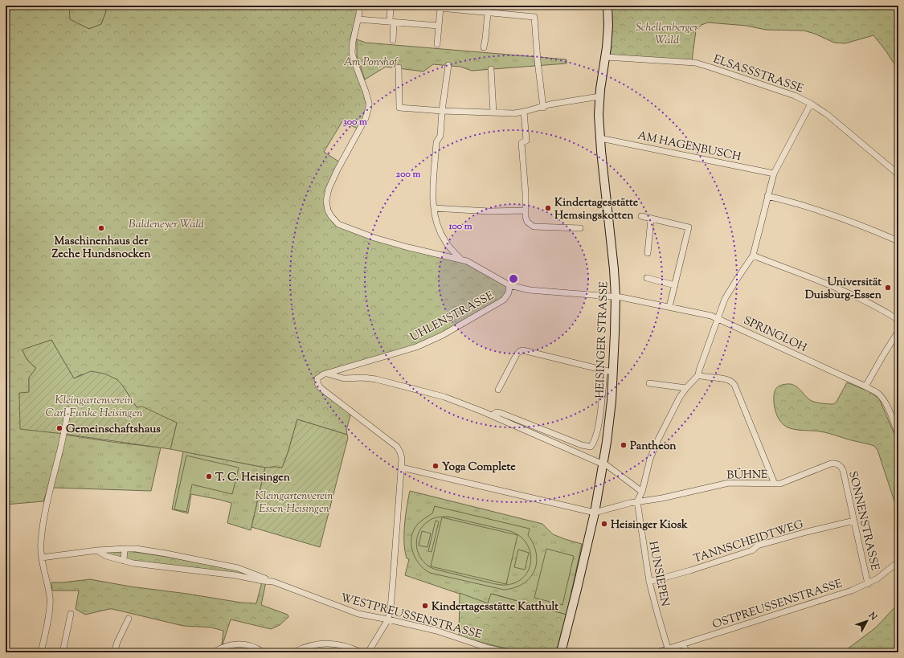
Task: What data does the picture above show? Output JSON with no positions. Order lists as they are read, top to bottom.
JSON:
{
  "streets": {
    "main road": ["HEISINGER STRASSE"],
    "street": [
      "ELSASSSTRASSE",
      "AM HAGENBUSCH",
      "UHLENSTRASSE",
      "SPRINGLOH",
      "BÜHNE",
      "SONNENSTRASSE",
      "TANNSCHEIDTWEG",
      "HUNSIEPEN",
      "OSTPREUSSENSTRASSE",
      "WESTPREUSSENSTRASSE"
    ]
  },
  "crossings": [
    ["ELSASSSTRASSE", "HEISINGER STRASSE"],
    ["AM HAGENBUSCH", "HEISINGER STRASSE"],
    ["UHLENSTRASSE", "SPRINGLOH"],
    ["SPRINGLOH", "HEISINGER STRASSE"],
    ["HEISINGER STRASSE", "BÜHNE"],
    ["BÜHNE", "SONNENSTRASSE"],
    ["BÜHNE", "HUNSIEPEN"],
    ["SONNENSTRASSE", "TANNSCHEIDTWEG"],
    ["SONNENSTRASSE", "OSTPREUSSENSTRASSE"],
    ["TANNSCHEIDTWEG", "HUNSIEPEN"],
    ["HUNSIEPEN", "OSTPREUSSENSTRASSE"]
  ],
  "parks": [
    "Schellenberger Wald",
    "Am Ponyhof",
    "Baldeneyer Wald",
    "Kleingartenverein Carl-Funke Heisingen",
    "Kleingartenverein Essen-Heisingen"
  ],
  "places": [
    "Kindertagesstätte Hemsingskotten",
    "Maschinenhaus der Zeche Hundsnocken",
    "Universität Duisburg-Essen",
    "Gemeinschaftshaus",
    "Pantheon",
    "Yoga Complete",
    "T. C. Heisingen",
    "Heisinger Kiosk",
    "Kindertagesstätte Katthult"
  ],
  "north": "top right",
  "rings": ["300 m", "200 m", "100 m"]
}
